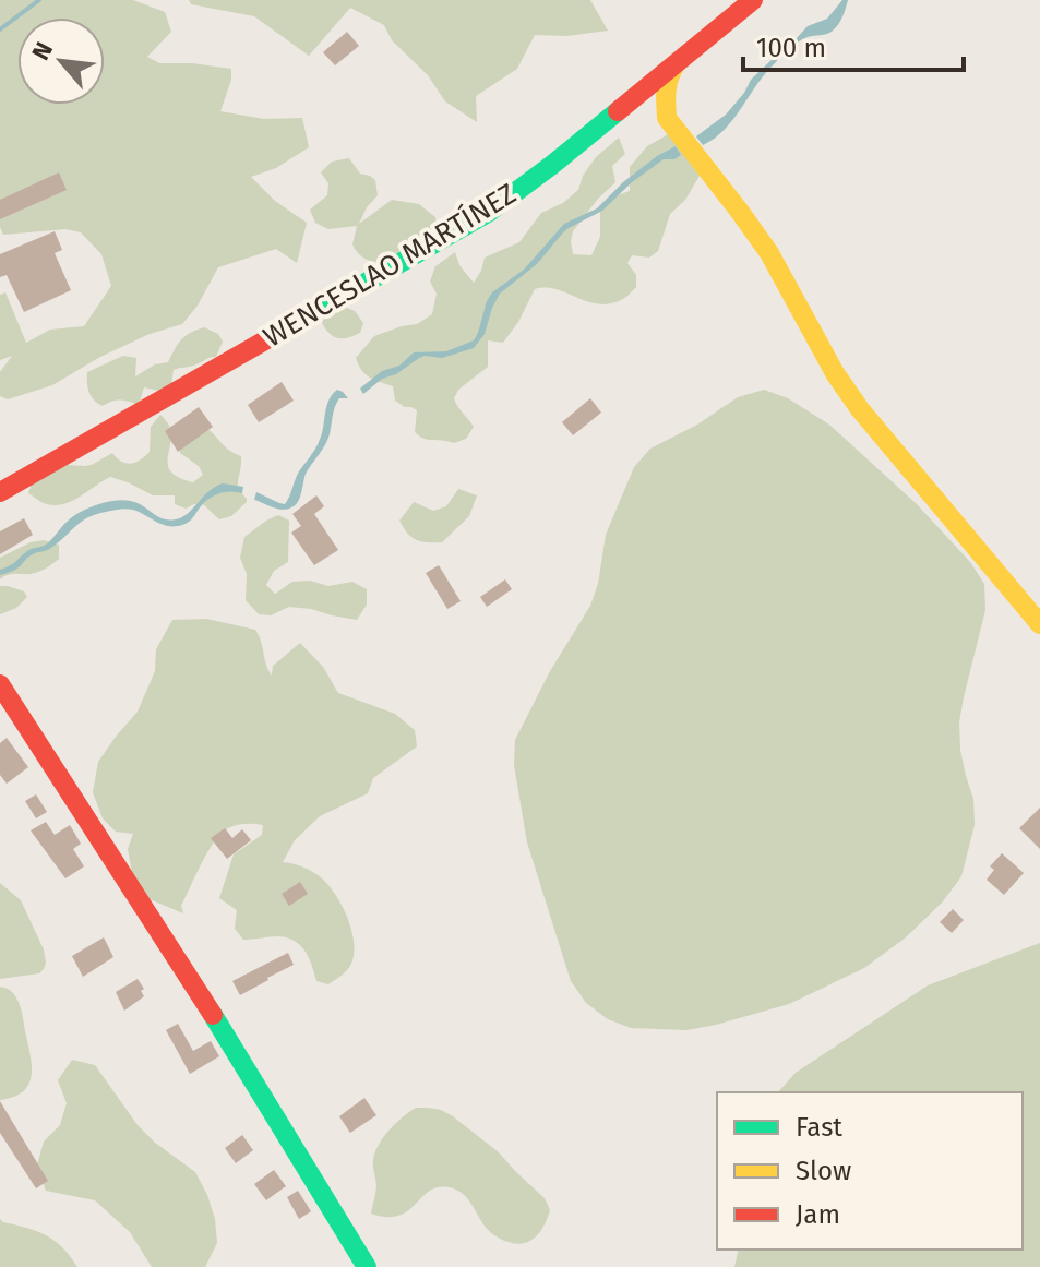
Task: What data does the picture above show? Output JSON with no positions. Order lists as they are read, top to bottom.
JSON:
{
  "streets": {
    "street": ["WENCESLAO MARTÍNEZ"]
  },
  "legend": ["Fast", "Slow", "Jam"],
  "scale_bar": "100 m",
  "north": "top left"
}
